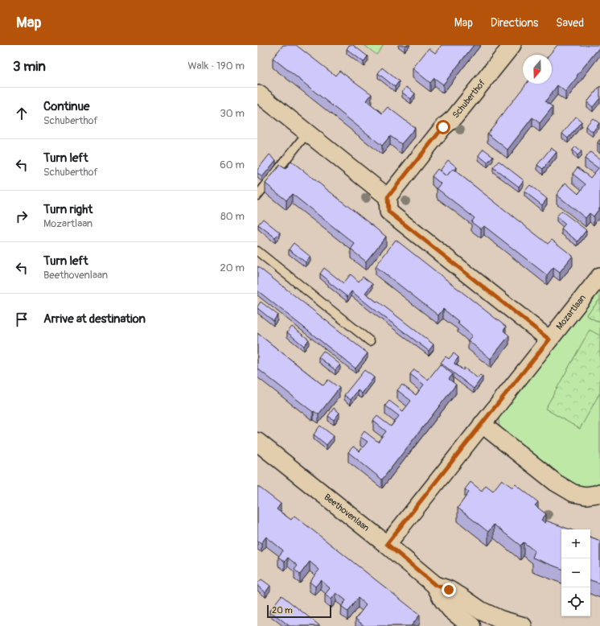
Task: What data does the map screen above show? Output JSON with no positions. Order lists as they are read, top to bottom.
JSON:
{
  "streets": {
    "main road": ["Beethovenlaan"],
    "street": ["Schuberthof", "Mozartlaan"]
  },
  "crossings": [
    ["Mozartlaan", "Beethovenlaan"]
  ],
  "scale_bar": "20 m",
  "north": "bottom",
  "page": {
    "header": "Map",
    "nav": ["Map", "Directions", "Saved"],
    "heading": ["3 min", "Walk · 190 m"],
    "list": [
      ["Continue", "Schuberthof", "30 m"],
      ["Turn left", "Schuberthof", "60 m"],
      ["Turn right", "Mozartlaan", "80 m"],
      ["Turn left", "Beethovenlaan", "20 m"],
      "Arrive at destination"
    ],
    "map_buttons": ["+", "−"],
    "scale": "20 m"
  }
}
